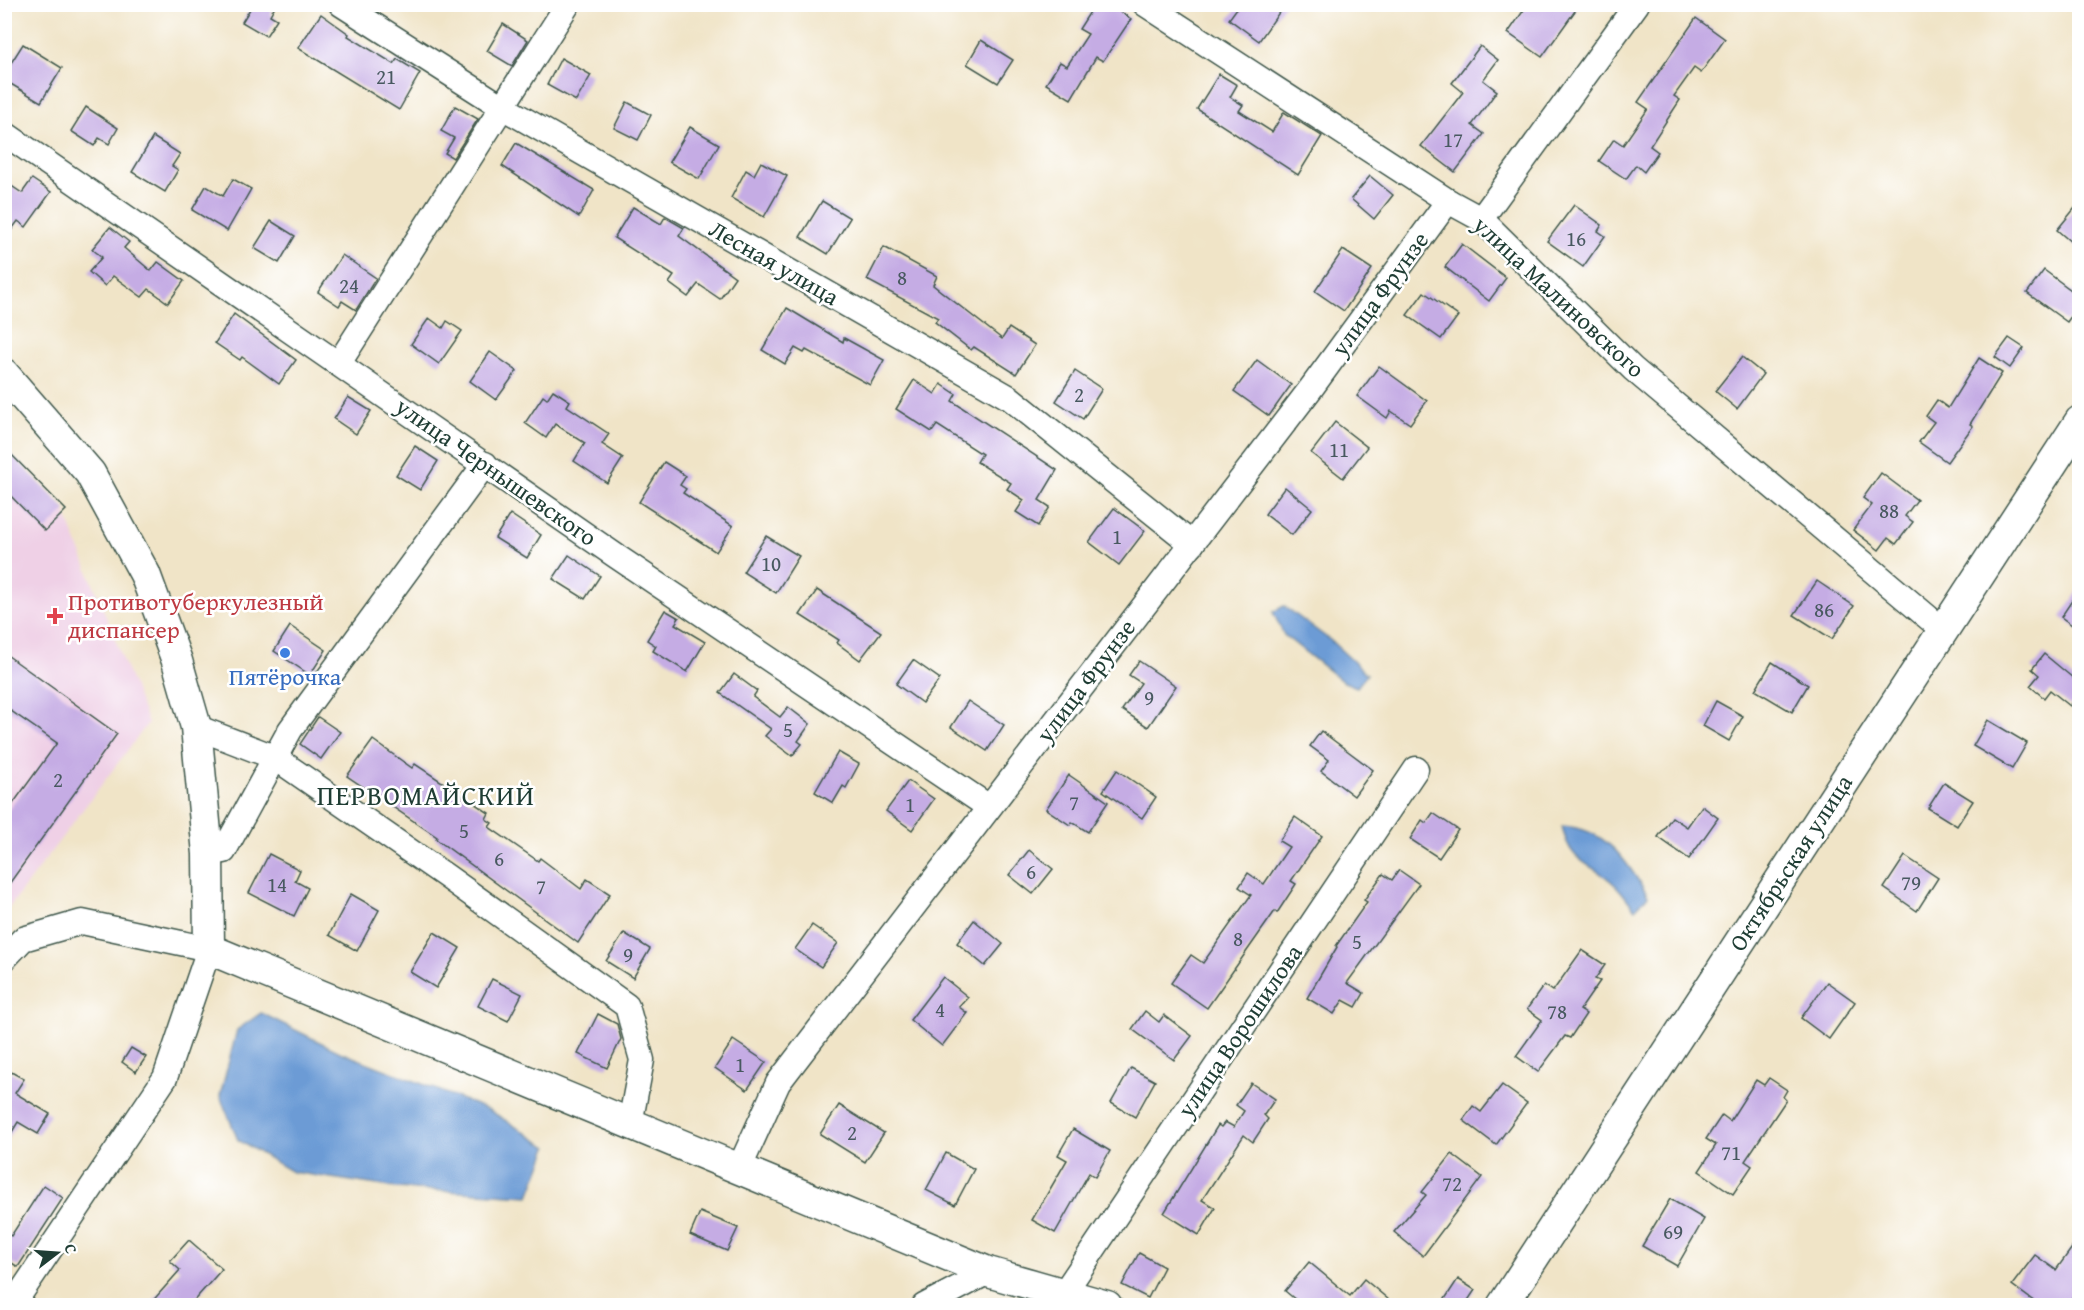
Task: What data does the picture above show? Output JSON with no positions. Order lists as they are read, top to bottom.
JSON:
{
  "streets": {
    "street": [
      "Лесная улица",
      "улица Фрунзе",
      "улица Малиновского",
      "улица Чернышевского",
      "Октябрьская улица",
      "улица Ворошилова"
    ]
  },
  "crossings": [
    ["Лесная улица", "улица Фрунзе"],
    ["улица Фрунзе", "улица Малиновского"],
    ["улица Фрунзе", "улица Чернышевского"],
    ["улица Малиновского", "Октябрьская улица"]
  ],
  "districts": ["ПЕРВОМАЙСКИЙ"],
  "places": {
    "health": ["Противотуберкулезный диспансер"],
    "other": ["Пятёрочка"]
  },
  "house_numbers": [
    "21",
    "17",
    "16",
    "8",
    "24",
    "2",
    "11",
    "88",
    "1",
    "10",
    "86",
    "9",
    "5",
    "2",
    "7",
    "1",
    "5",
    "6",
    "6",
    "79",
    "14",
    "7",
    "8",
    "5",
    "9",
    "4",
    "78",
    "1",
    "2",
    "71",
    "72",
    "69"
  ],
  "north": "right"
}
